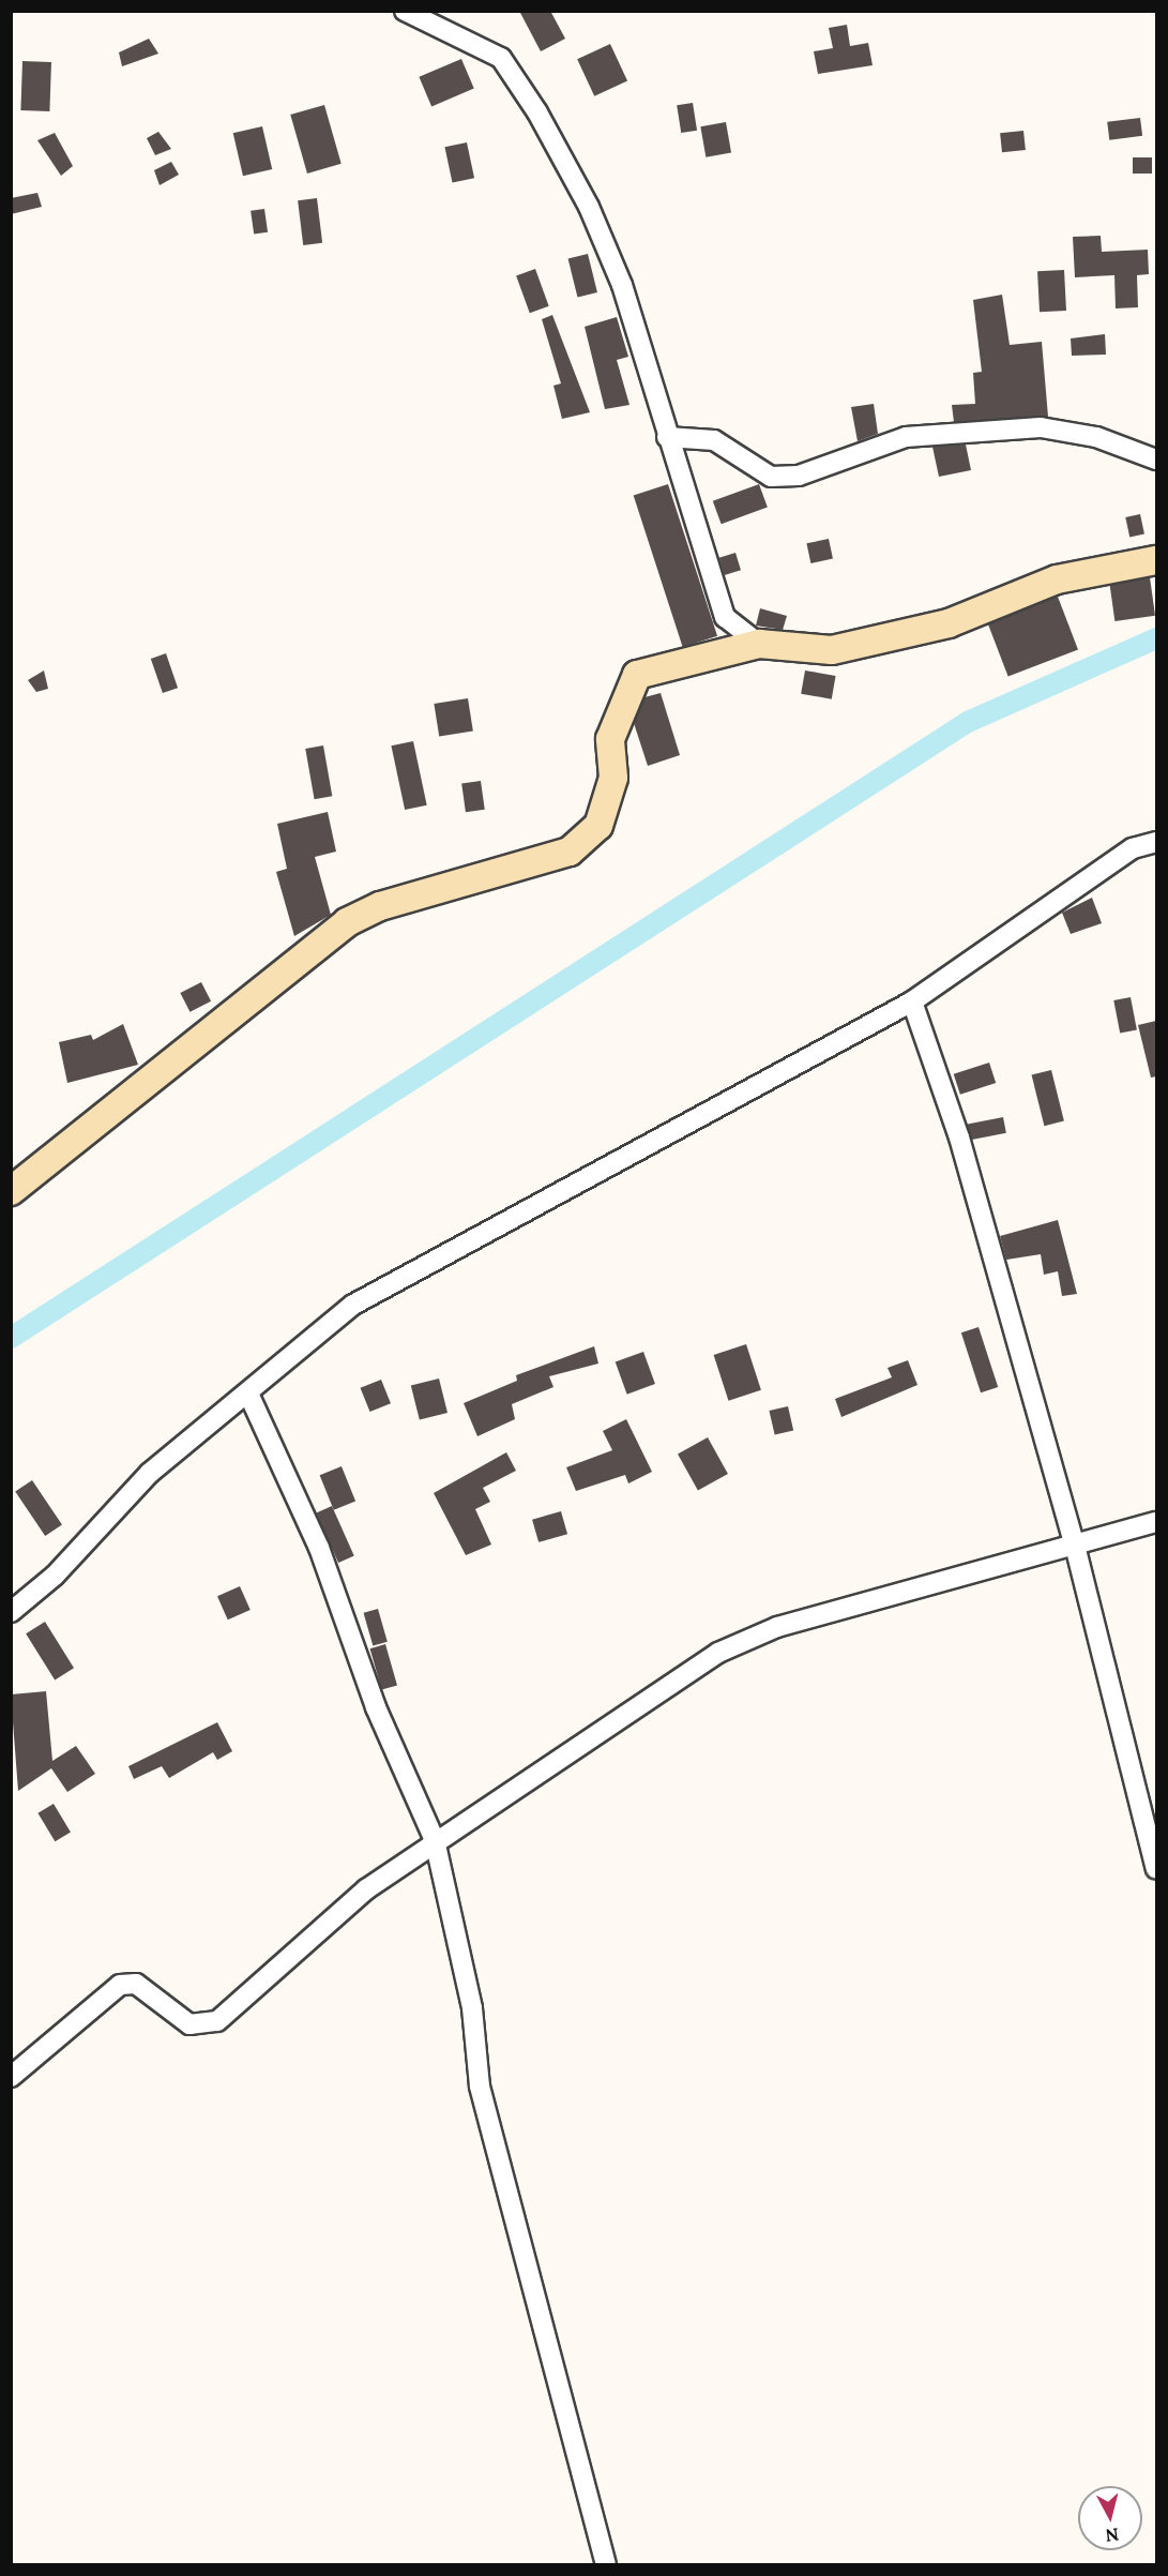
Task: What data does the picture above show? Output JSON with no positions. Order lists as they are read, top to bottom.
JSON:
{
  "north": "bottom"
}
